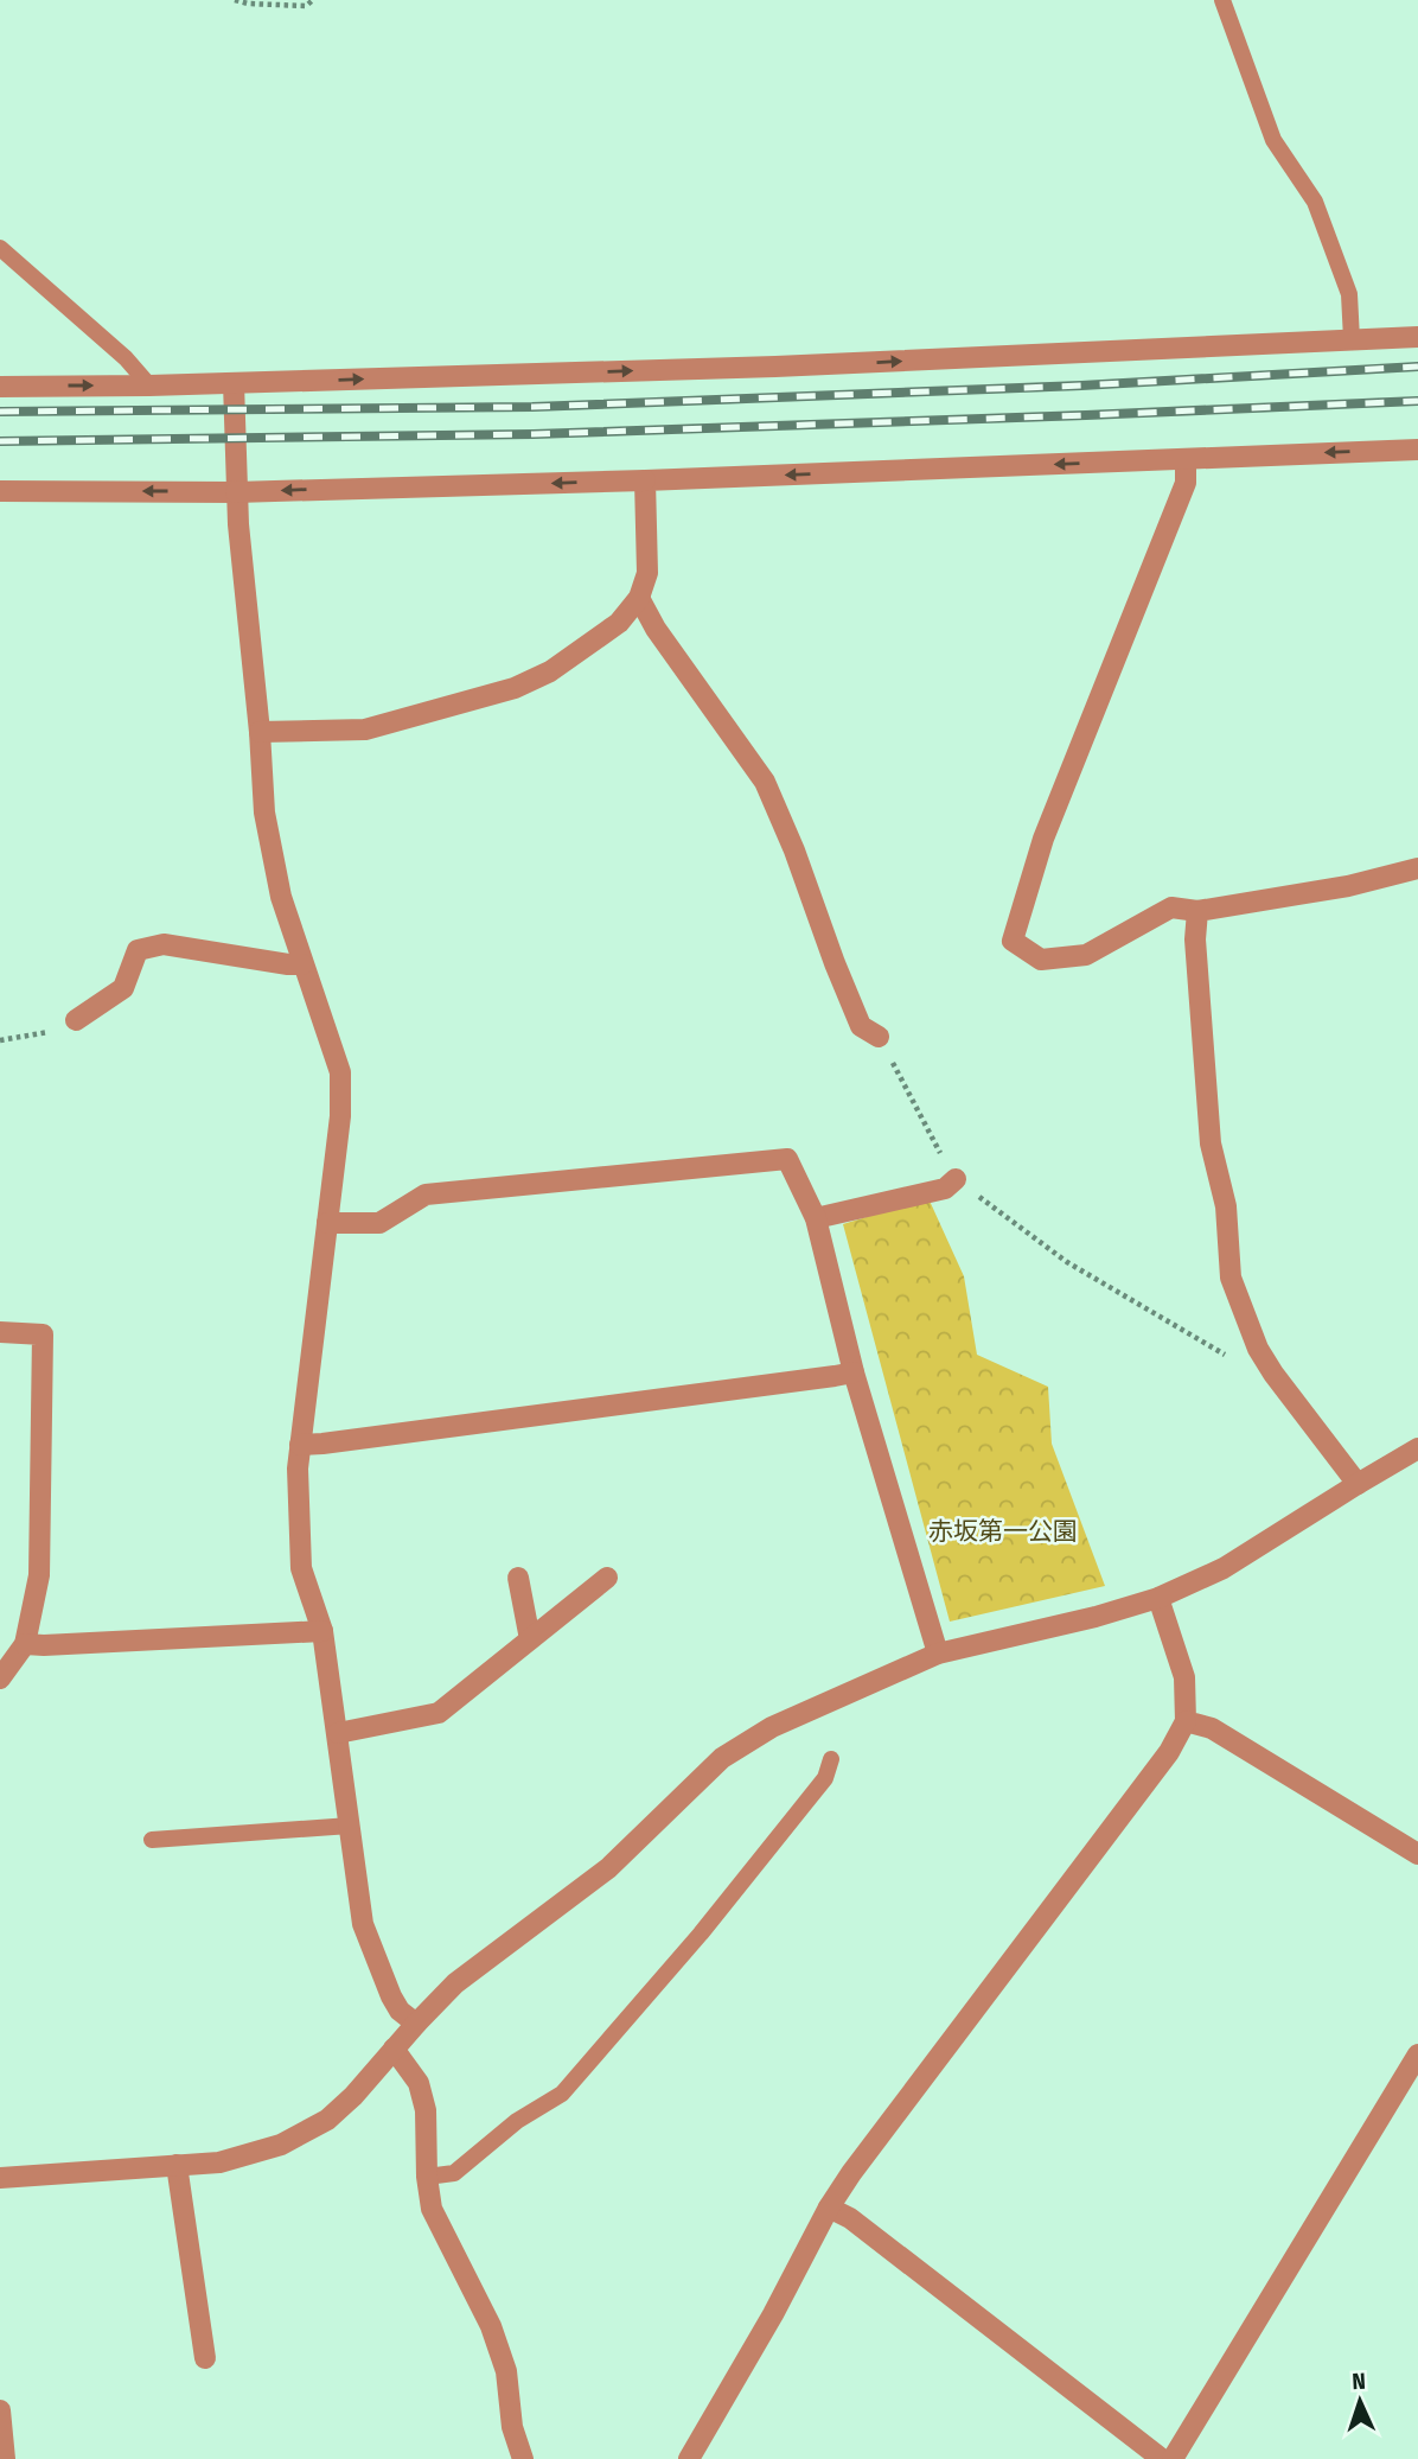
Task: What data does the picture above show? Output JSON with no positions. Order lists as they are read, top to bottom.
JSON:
{
  "parks": ["赤坂第一公園"],
  "north": "top"
}
